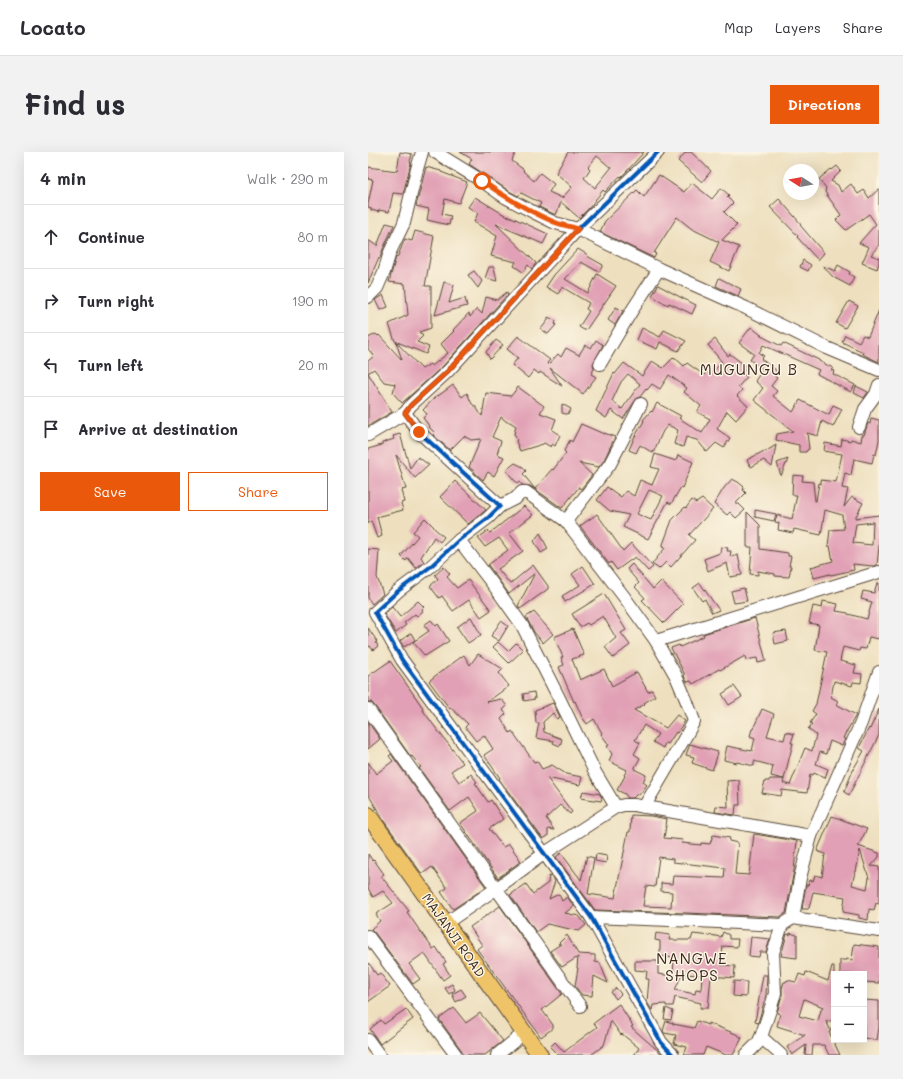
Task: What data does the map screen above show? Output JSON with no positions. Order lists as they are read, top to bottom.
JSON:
{
  "streets": {
    "main road": ["MAJANJI ROAD"]
  },
  "districts": ["MUGUNGU B", "NANGWE SHOPS"],
  "north": "left",
  "page": {
    "header": "Locato",
    "nav": ["Map", "Layers", "Share"],
    "buttons": [
      "Directions",
      ["Save", "Share"]
    ],
    "title": "Find us",
    "heading": ["4 min", "Walk · 290 m"],
    "list": [
      ["Continue", "80 m"],
      ["Turn right", "190 m"],
      ["Turn left", "20 m"],
      "Arrive at destination"
    ],
    "map_buttons": ["+", "−"]
  }
}
